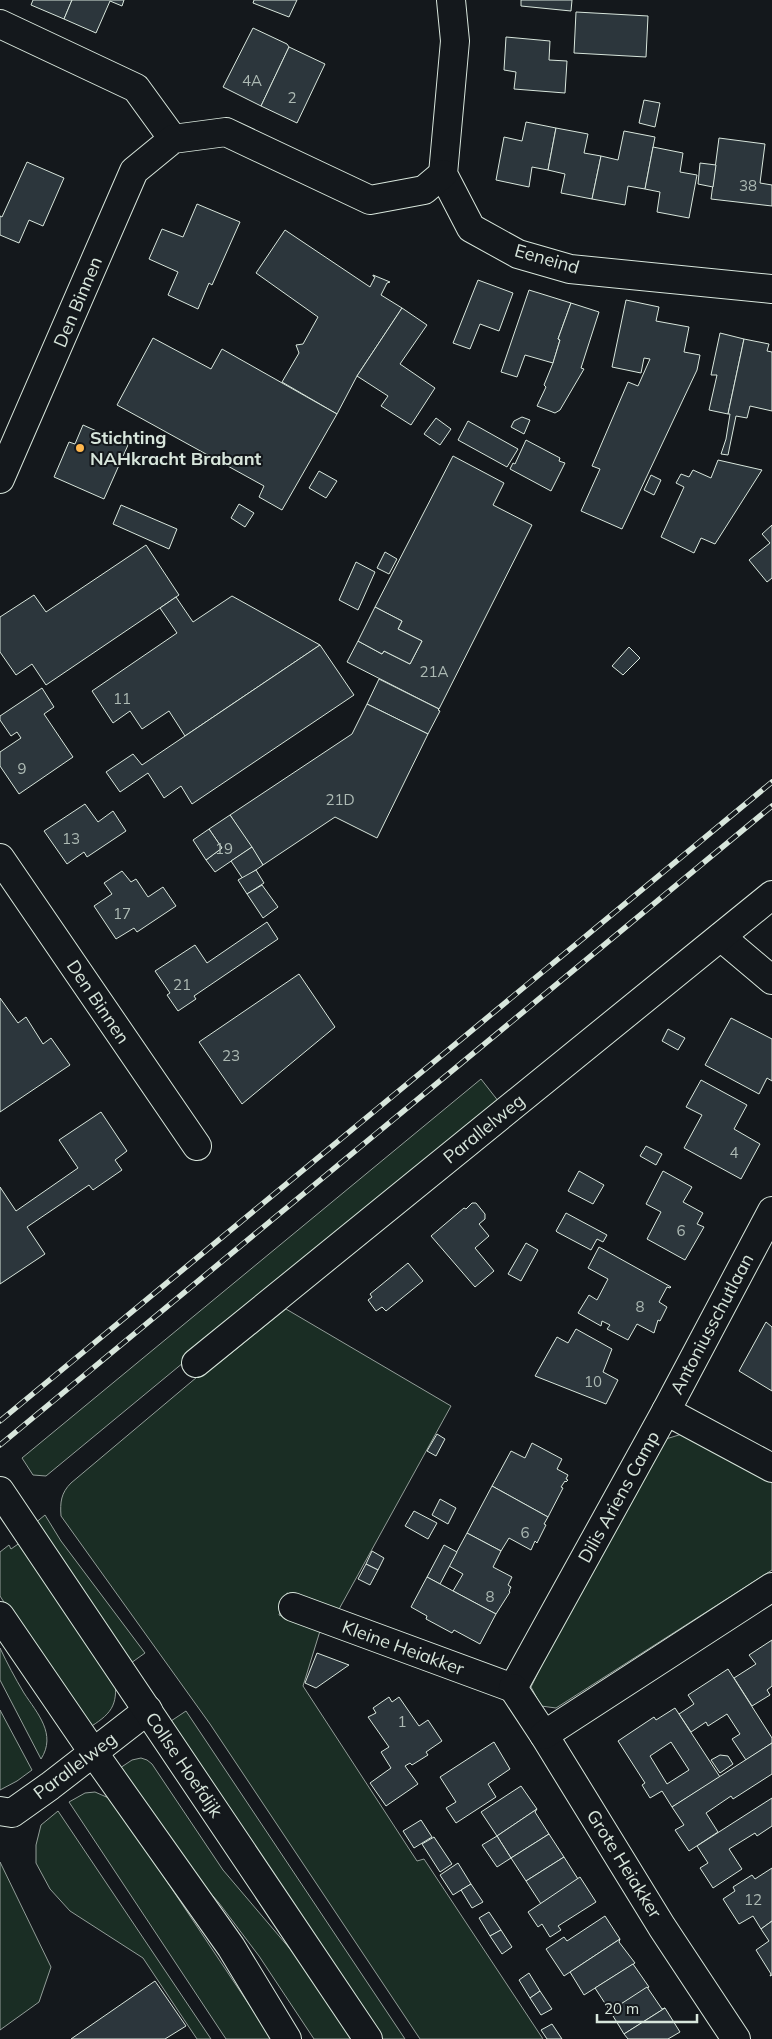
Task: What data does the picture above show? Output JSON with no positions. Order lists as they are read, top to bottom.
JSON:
{
  "streets": {
    "street": [
      "Eeneind",
      "Den Binnen",
      "Parallelweg",
      "Antoniusschutlaan",
      "Dilis Ariens Camp",
      "Kleine Heiakker",
      "Collse Hoefdijk",
      "Grote Heiakker"
    ]
  },
  "crossings": [
    ["Eeneind", "Den Binnen"],
    ["Parallelweg", "Collse Hoefdijk"],
    ["Antoniusschutlaan", "Dilis Ariens Camp"],
    ["Dilis Ariens Camp", "Kleine Heiakker"],
    ["Dilis Ariens Camp", "Grote Heiakker"],
    ["Kleine Heiakker", "Grote Heiakker"]
  ],
  "places": ["Stichting NAHkracht Brabant"],
  "house_numbers": [
    "4A",
    "2",
    "38",
    "21A",
    "11",
    "9",
    "21D",
    "13",
    "19",
    "17",
    "21",
    "23",
    "4",
    "6",
    "8",
    "10",
    "6",
    "8",
    "1",
    "12"
  ],
  "scale_bar": "20 m"
}
